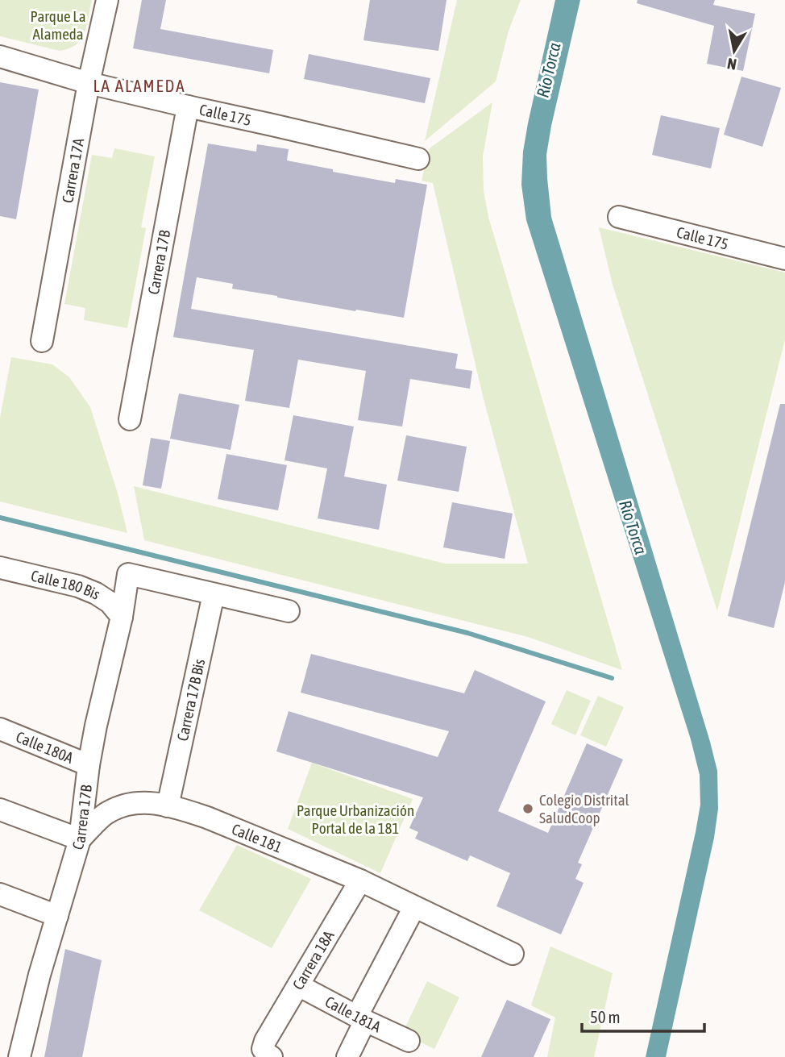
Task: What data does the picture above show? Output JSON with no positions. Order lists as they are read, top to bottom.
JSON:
{
  "streets": {
    "street": [
      "Calle 175",
      "Carrera 17A",
      "Carrera 17B",
      "Calle 180 Bis",
      "Carrera 17B Bis",
      "Calle 180A",
      "Calle 181",
      "Carrera 18A",
      "Calle 181A"
    ]
  },
  "crossings": [
    ["Calle 175", "Carrera 17A"],
    ["Calle 175", "Carrera 17B"],
    ["Carrera 17B", "Calle 180 Bis"],
    ["Carrera 17B", "Carrera 17B Bis"],
    ["Carrera 17B", "Calle 180A"],
    ["Carrera 17B", "Calle 181"],
    ["Carrera 17B Bis", "Calle 181"],
    ["Calle 181", "Carrera 18A"],
    ["Carrera 18A", "Calle 181A"]
  ],
  "districts": ["LA ALAMEDA"],
  "water": ["Río Torca"],
  "parks": ["Parque La Alameda", "Parque Urbanización Portal de la 181"],
  "places": ["Colegio Distrital SaludCoop"],
  "scale_bar": "50 m",
  "north": "bottom"
}
